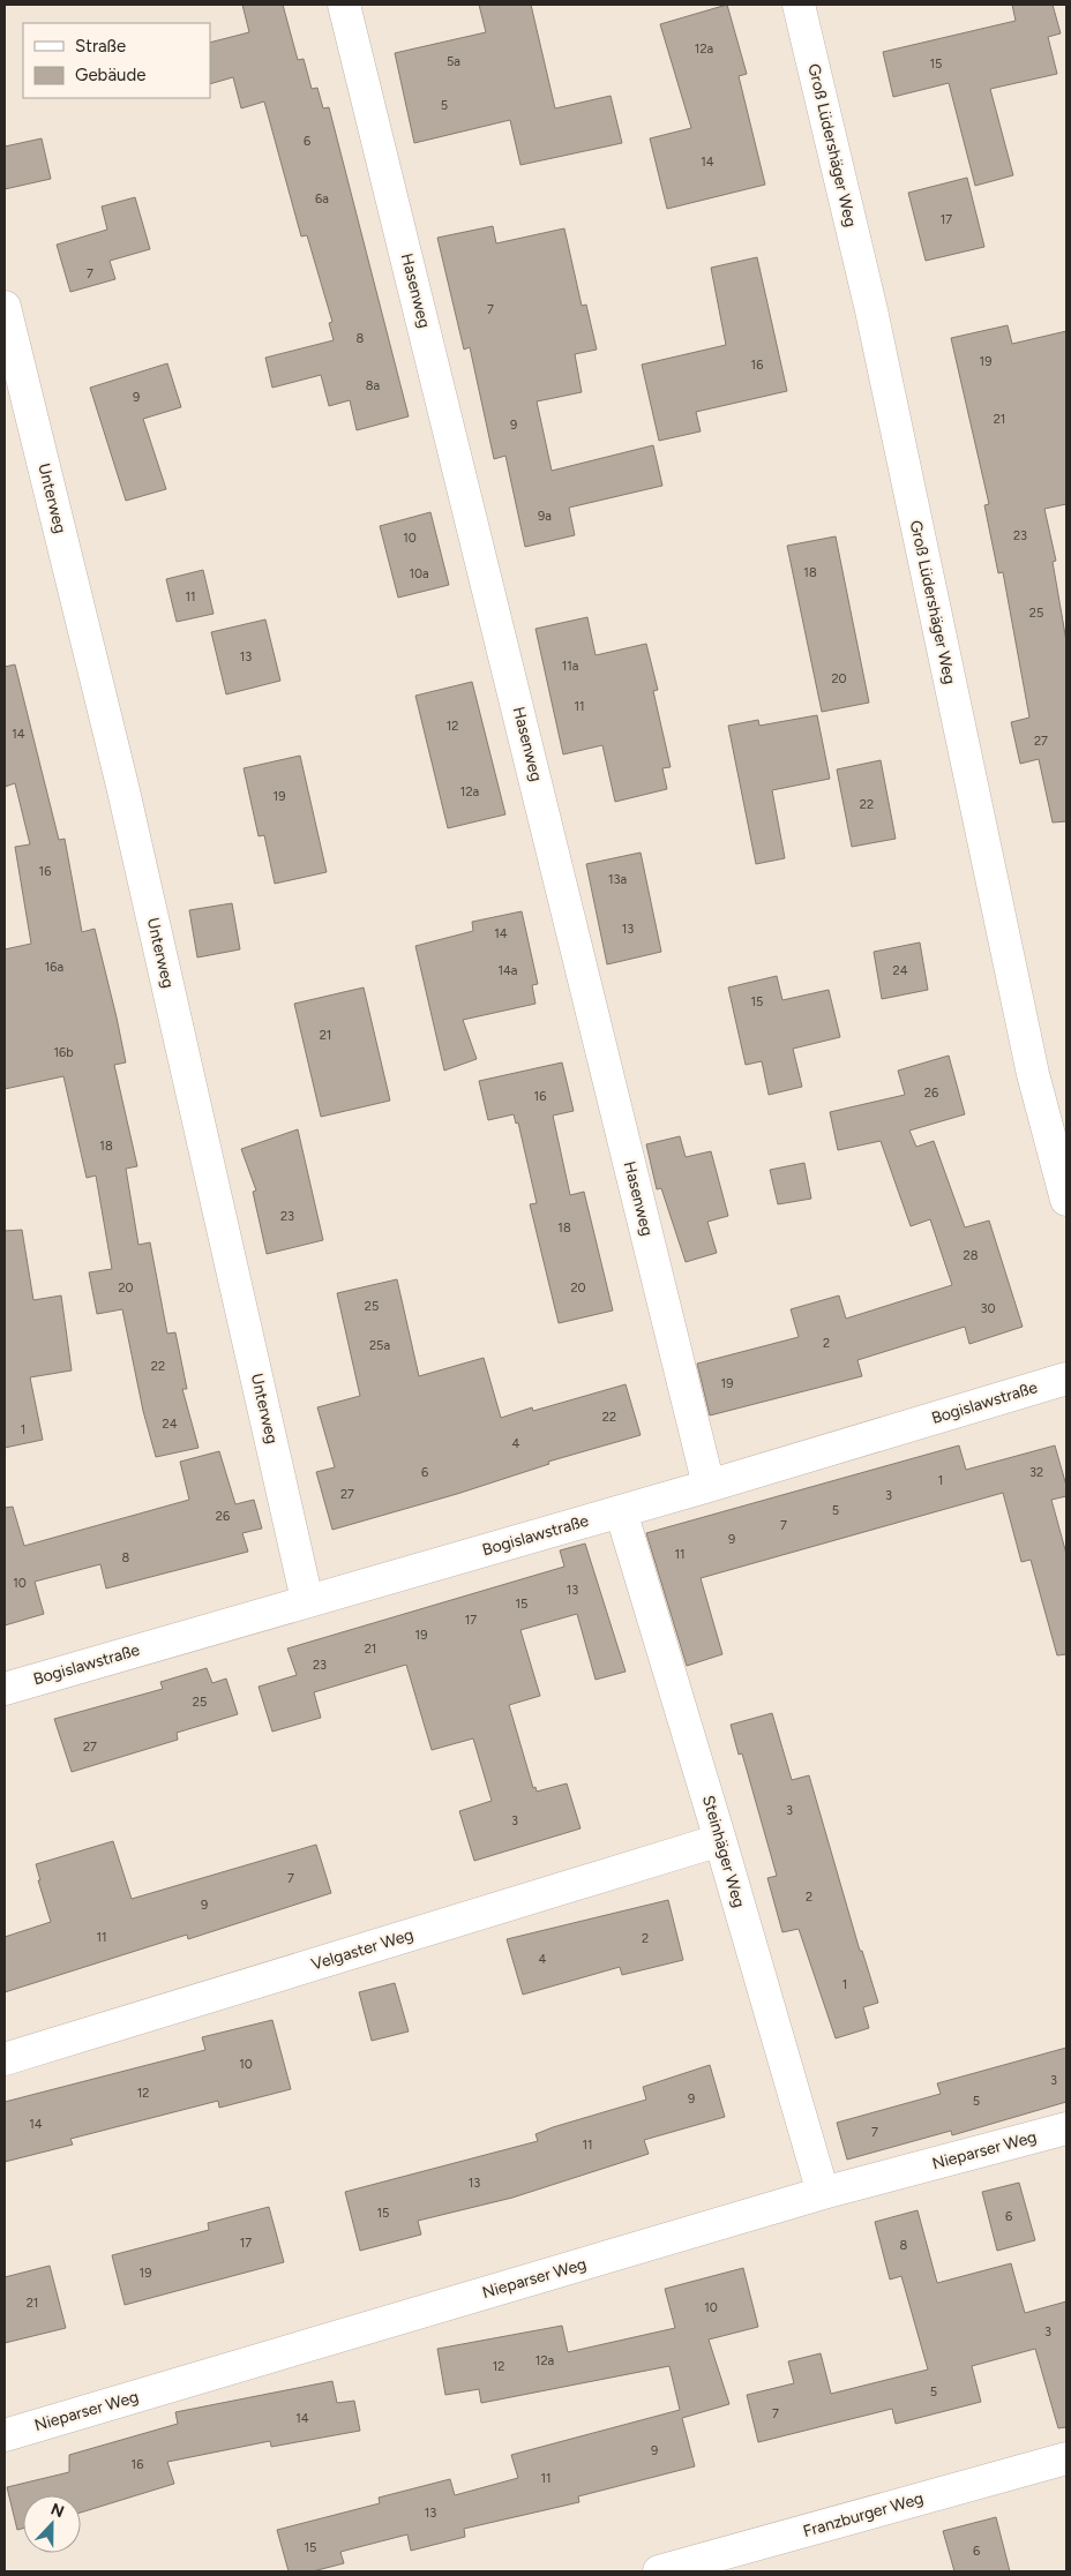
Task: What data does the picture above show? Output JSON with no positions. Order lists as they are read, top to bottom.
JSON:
{
  "streets": {
    "street": [
      "Groß Lüdershäger Weg",
      "Hasenweg",
      "Unterweg",
      "Bogislawstraße",
      "Steinhäger Weg",
      "Velgaster Weg",
      "Nieparser Weg",
      "Franzburger Weg"
    ]
  },
  "crossings": [
    ["Hasenweg", "Bogislawstraße"],
    ["Unterweg", "Bogislawstraße"],
    ["Bogislawstraße", "Steinhäger Weg"],
    ["Steinhäger Weg", "Velgaster Weg"],
    ["Steinhäger Weg", "Nieparser Weg"]
  ],
  "house_numbers": [
    "12a",
    "5a",
    "15",
    "5",
    "6",
    "14",
    "6a",
    "17",
    "7",
    "7",
    "8",
    "19",
    "16",
    "8a",
    "9",
    "21",
    "9",
    "9a",
    "23",
    "10",
    "18",
    "10a",
    "11",
    "25",
    "13",
    "11a",
    "20",
    "11",
    "12",
    "14",
    "27",
    "12a",
    "19",
    "22",
    "16",
    "13a",
    "13",
    "14",
    "16a",
    "14a",
    "24",
    "15",
    "21",
    "16b",
    "26",
    "16",
    "18",
    "23",
    "18",
    "28",
    "20",
    "20",
    "25",
    "30",
    "2",
    "25a",
    "22",
    "19",
    "22",
    "24",
    "1",
    "4",
    "6",
    "32",
    "1",
    "27",
    "3",
    "5",
    "26",
    "7",
    "9",
    "11",
    "8",
    "10",
    "13",
    "15",
    "17",
    "19",
    "21",
    "23",
    "25",
    "27",
    "3",
    "3",
    "7",
    "2",
    "9",
    "11",
    "2",
    "4",
    "1",
    "10",
    "3",
    "12",
    "9",
    "5",
    "14",
    "7",
    "11",
    "13",
    "15",
    "6",
    "17",
    "8",
    "19",
    "21",
    "10",
    "3",
    "12a",
    "12",
    "5",
    "7",
    "14",
    "9",
    "16",
    "11",
    "13",
    "15",
    "6"
  ],
  "legend": ["Straße", "Gebäude"],
  "north": "top"
}
